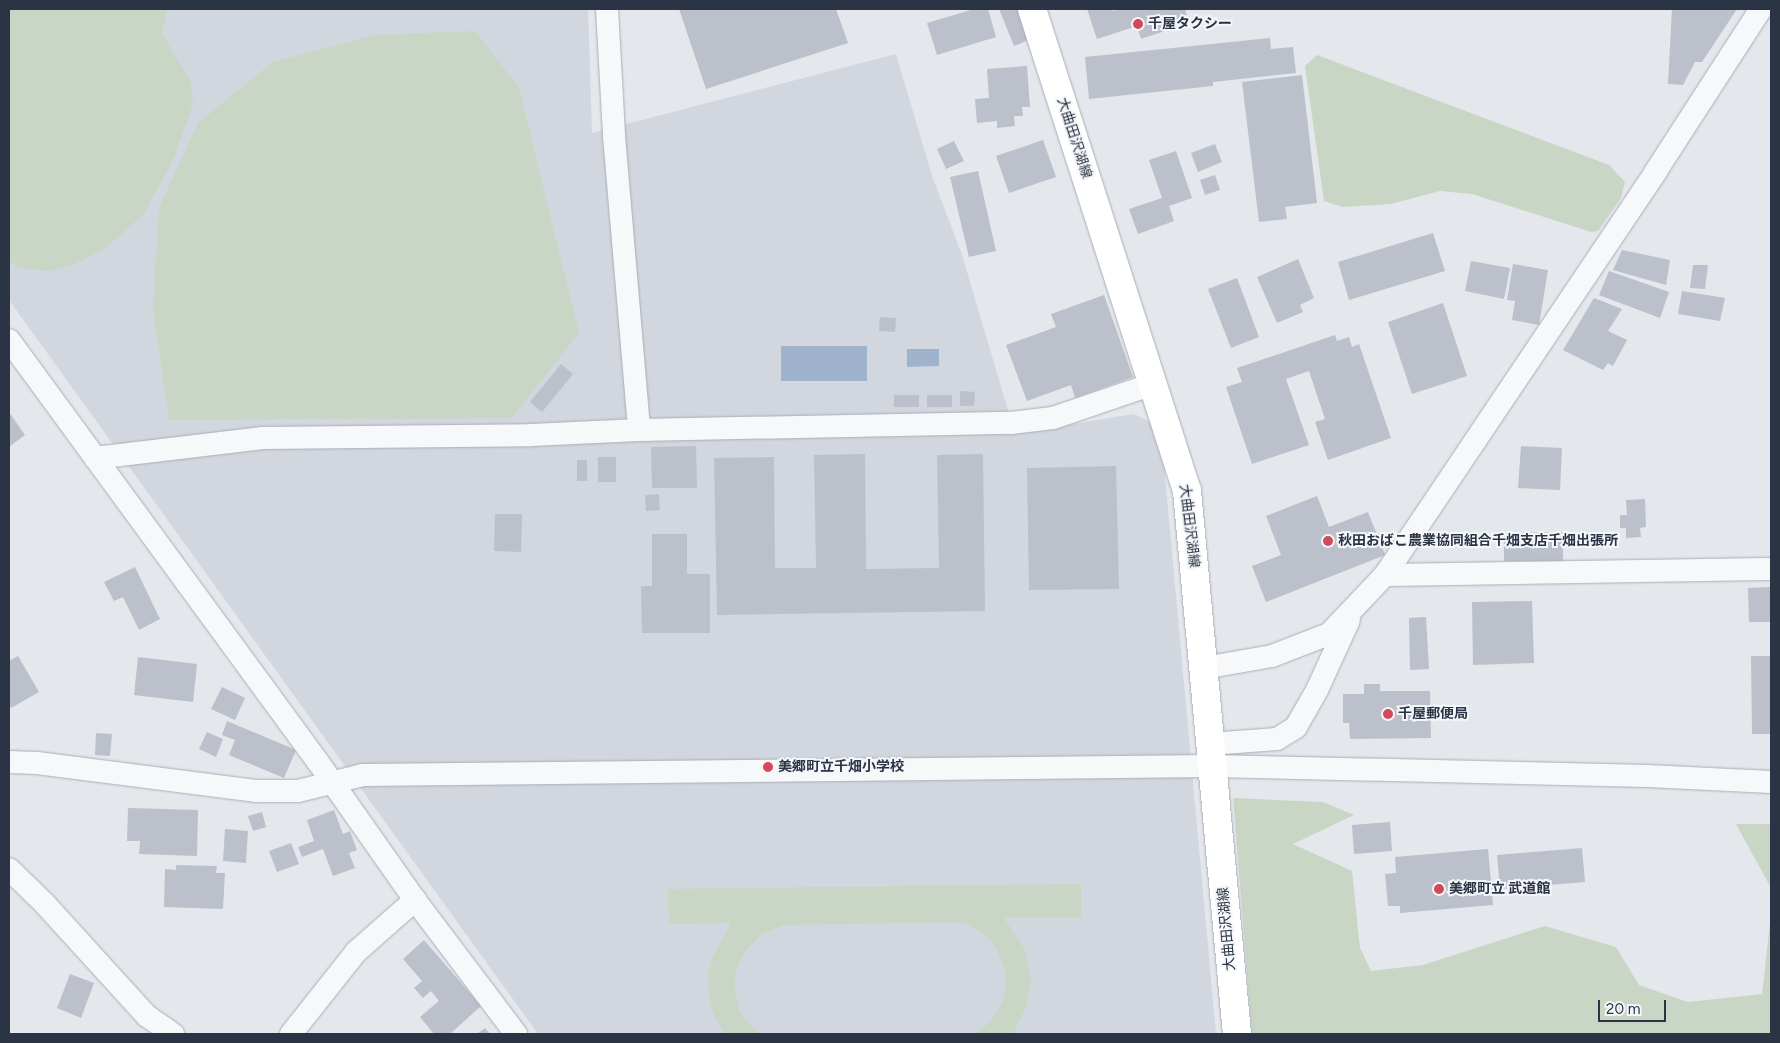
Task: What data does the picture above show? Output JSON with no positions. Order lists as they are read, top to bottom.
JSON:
{
  "streets": {
    "main road": ["大曲田沢湖線"]
  },
  "places": [
    "千屋タクシー",
    "秋田おばこ農業協同組合千畑支店千畑出張所",
    "千屋郵便局",
    "美郷町立千畑小学校",
    "美郷町立 武道館"
  ],
  "scale_bar": "20 m"
}
